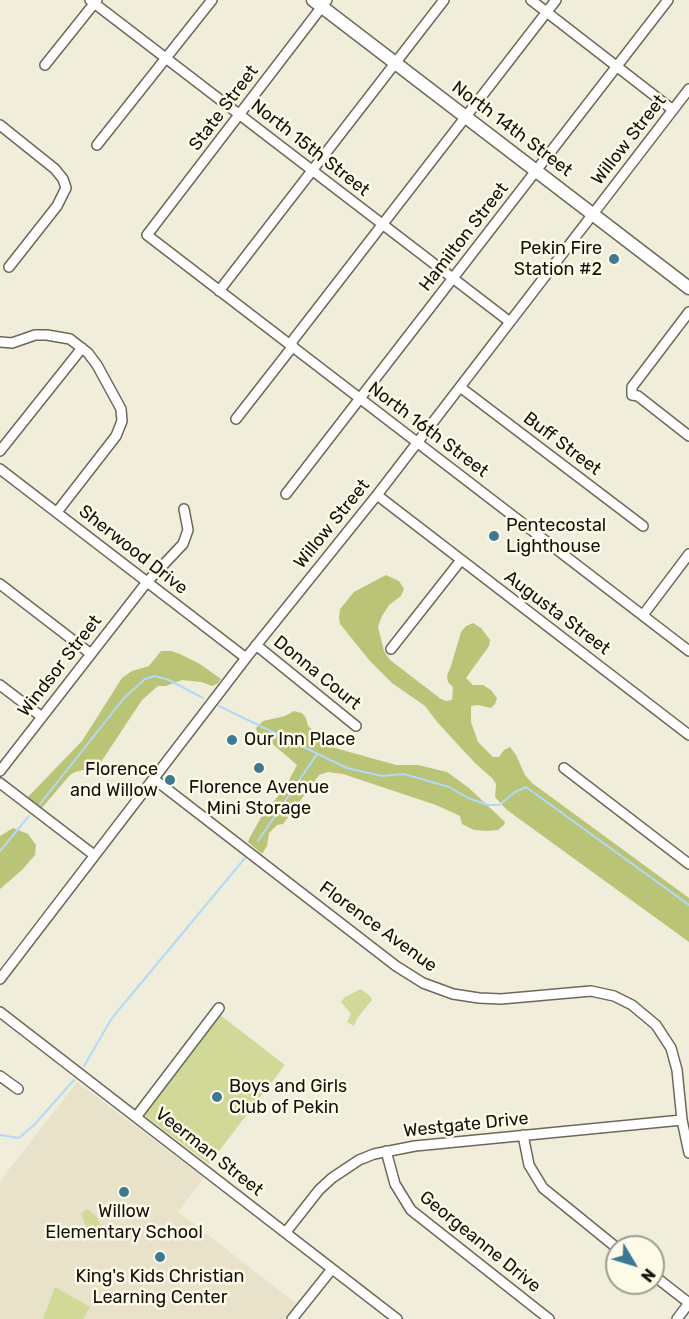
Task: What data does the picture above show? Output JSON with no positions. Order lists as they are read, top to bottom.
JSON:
{
  "streets": {
    "main road": ["North 14th Street"],
    "street": [
      "State Street",
      "Willow Street",
      "North 15th Street",
      "Hamilton Street",
      "North 16th Street",
      "Buff Street",
      "Sherwood Drive",
      "Augusta Street",
      "Windsor Street",
      "Donna Court",
      "Florence Avenue",
      "Westgate Drive",
      "Veerman Street",
      "Georgeanne Drive"
    ]
  },
  "crossings": [
    ["State Street", "North 14th Street"],
    ["State Street", "North 15th Street"],
    ["State Street", "North 16th Street"],
    ["North 14th Street", "Willow Street"],
    ["North 14th Street", "Hamilton Street"],
    ["Willow Street", "North 15th Street"],
    ["Willow Street", "North 16th Street"],
    ["Willow Street", "Buff Street"],
    ["Willow Street", "Sherwood Drive"],
    ["Willow Street", "Augusta Street"],
    ["Willow Street", "Donna Court"],
    ["Willow Street", "Florence Avenue"],
    ["North 15th Street", "Hamilton Street"],
    ["Hamilton Street", "North 16th Street"],
    ["Sherwood Drive", "Windsor Street"],
    ["Florence Avenue", "Westgate Drive"],
    ["Westgate Drive", "Veerman Street"],
    ["Westgate Drive", "Georgeanne Drive"]
  ],
  "places": [
    "Pekin Fire Station #2",
    "Pentecostal Lighthouse",
    "Our Inn Place",
    "Florence Avenue Mini Storage",
    "Florence and Willow",
    "Boys and Girls Club of Pekin",
    "Willow Elementary School",
    "King's Kids Christian Learning Center"
  ],
  "north": "bottom right"
}
